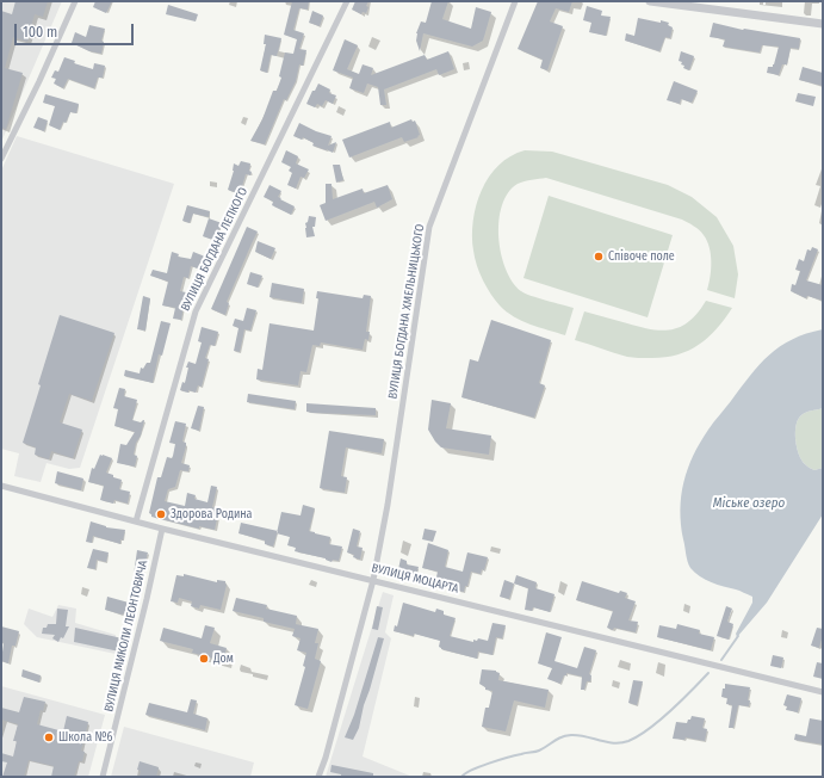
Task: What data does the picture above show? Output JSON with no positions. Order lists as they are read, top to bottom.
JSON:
{
  "streets": {
    "street": [
      "ВУЛИЦЯ БОГДАНА ЛЕПКОГО",
      "ВУЛИЦЯ БОГДАНА ХМЕЛЬНИЦЬКОГО",
      "ВУЛИЦЯ МОЦАРТА",
      "ВУЛИЦЯ МИКОЛИ ЛЕОНТОВИЧА"
    ]
  },
  "crossings": [
    ["ВУЛИЦЯ БОГДАНА ЛЕПКОГО", "ВУЛИЦЯ МОЦАРТА"],
    ["ВУЛИЦЯ БОГДАНА ХМЕЛЬНИЦЬКОГО", "ВУЛИЦЯ МОЦАРТА"],
    ["ВУЛИЦЯ МОЦАРТА", "ВУЛИЦЯ МИКОЛИ ЛЕОНТОВИЧА"]
  ],
  "water": ["Міське озеро"],
  "places": [
    "Співоче поле",
    "Здорова Родина",
    "Дом",
    "Школа №6"
  ],
  "scale_bar": "100 m"
}
